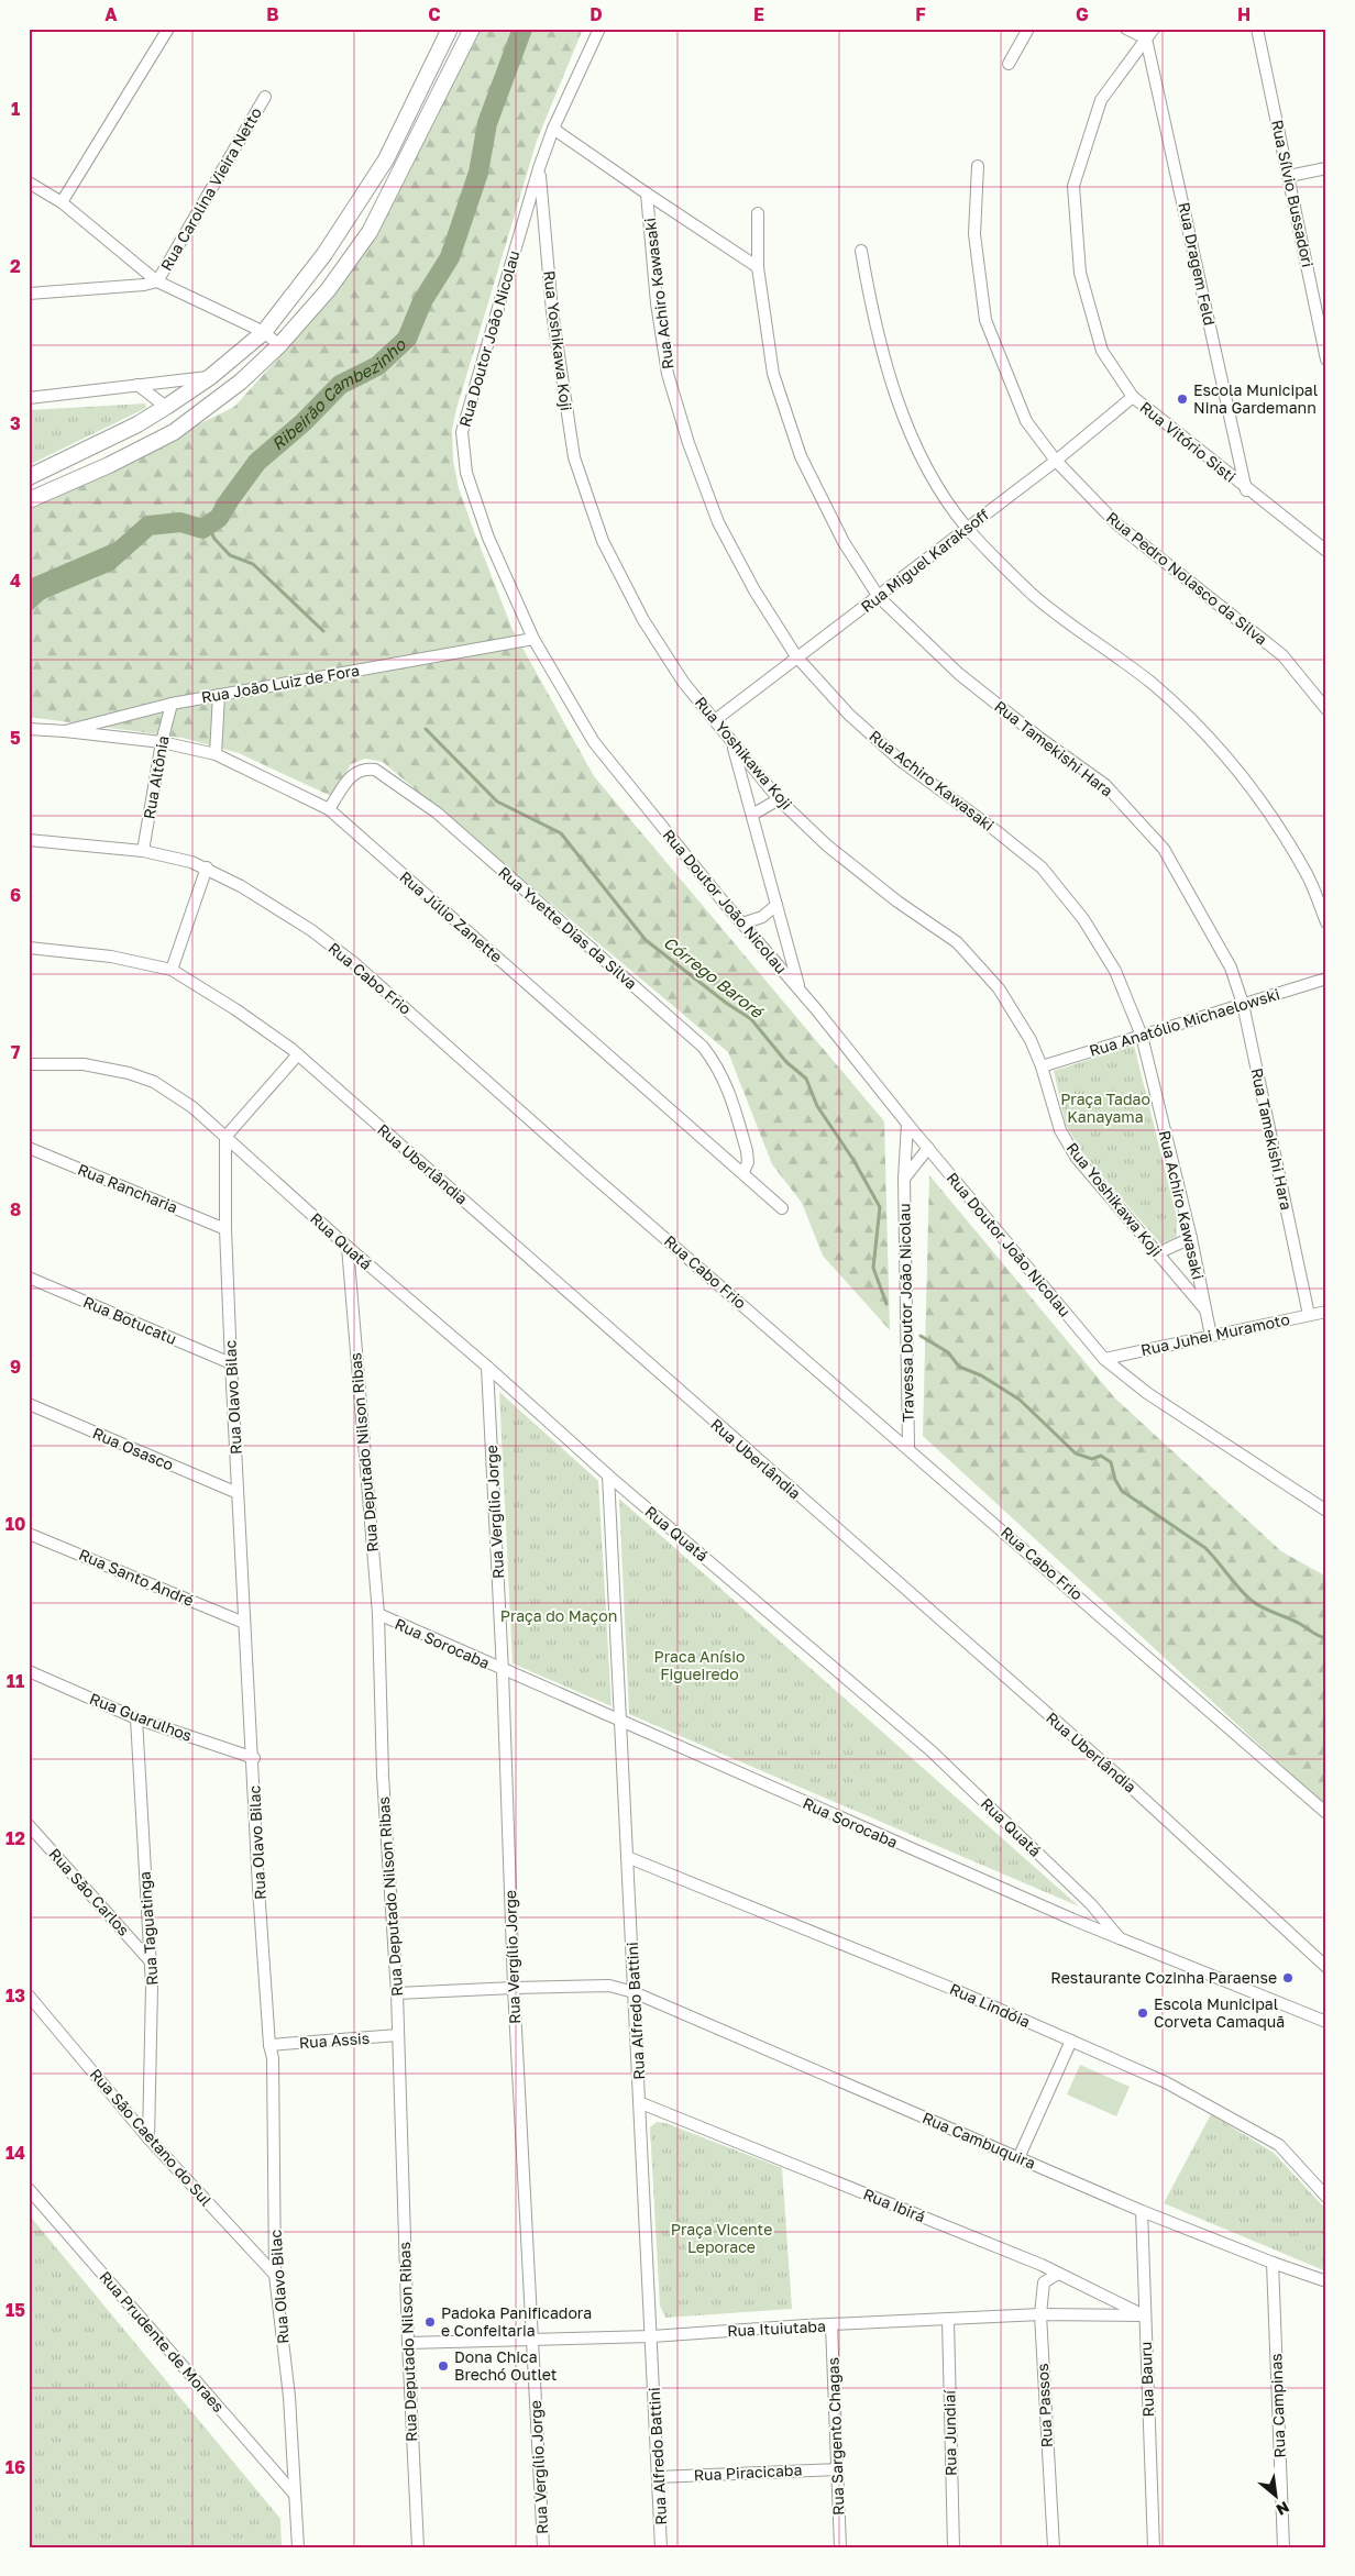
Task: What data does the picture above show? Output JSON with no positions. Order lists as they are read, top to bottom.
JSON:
{
  "streets": {
    "street": [
      "Rua Carolina Vieira Netto",
      "Rua Sílvio Bussadori",
      "Rua Dragem Feld",
      "Rua Achiro Kawasaki",
      "Rua Doutor João Nicolau",
      "Rua Yoshikawa Koji",
      "Rua Vitório Sisti",
      "Rua Miguel Karaksoff",
      "Rua Pedro Nolasco da Silva",
      "Rua João Luiz de Fora",
      "Rua Tamekishi Hara",
      "Rua Altônia",
      "Rua Júlio Zanette",
      "Rua Yvette Dias da Silva",
      "Rua Cabo Frio",
      "Rua Anatólio Michaelowski",
      "Rua Uberlândia",
      "Rua Rancharia",
      "Rua Quatá",
      "Travessa Doutor João Nicolau",
      "Rua Botucatu",
      "Rua Juhei Muramoto",
      "Rua Olavo Bilac",
      "Rua Osasco",
      "Rua Deputado Nilson Ribas",
      "Rua Vergílio Jorge",
      "Rua Santo André",
      "Rua Sorocaba",
      "Rua Guarulhos",
      "Rua São Carlos",
      "Rua Taguatinga",
      "Rua Lindóia",
      "Rua Alfredo Battini",
      "Rua Assis",
      "Rua São Caetano do Sul",
      "Rua Cambuquira",
      "Rua Ibirá",
      "Rua Ituiutaba",
      "Rua Prudente de Moraes",
      "Rua Bauru",
      "Rua Passos",
      "Rua Campinas",
      "Rua Jundiaí",
      "Rua Sargento Chagas",
      "Rua Piracicaba"
    ]
  },
  "crossings": [
    ["Rua Dragem Feld", "Rua Vitório Sisti"],
    ["Rua Achiro Kawasaki", "Rua Yoshikawa Koji"],
    ["Rua Achiro Kawasaki", "Rua Miguel Karaksoff"],
    ["Rua Achiro Kawasaki", "Rua Anatólio Michaelowski"],
    ["Rua Achiro Kawasaki", "Rua Juhei Muramoto"],
    ["Rua Doutor João Nicolau", "Rua Yoshikawa Koji"],
    ["Rua Doutor João Nicolau", "Rua João Luiz de Fora"],
    ["Rua Doutor João Nicolau", "Travessa Doutor João Nicolau"],
    ["Rua Doutor João Nicolau", "Rua Juhei Muramoto"],
    ["Rua Yoshikawa Koji", "Rua Miguel Karaksoff"],
    ["Rua Yoshikawa Koji", "Rua Anatólio Michaelowski"],
    ["Rua Vitório Sisti", "Rua Miguel Karaksoff"],
    ["Rua Miguel Karaksoff", "Rua Pedro Nolasco da Silva"],
    ["Rua Miguel Karaksoff", "Rua Tamekishi Hara"],
    ["Rua João Luiz de Fora", "Rua Altônia"],
    ["Rua João Luiz de Fora", "Rua Júlio Zanette"],
    ["Rua Tamekishi Hara", "Rua Anatólio Michaelowski"],
    ["Rua Tamekishi Hara", "Rua Juhei Muramoto"],
    ["Rua Altônia", "Rua Júlio Zanette"],
    ["Rua Altônia", "Rua Cabo Frio"],
    ["Rua Júlio Zanette", "Rua Yvette Dias da Silva"],
    ["Rua Cabo Frio", "Travessa Doutor João Nicolau"],
    ["Rua Rancharia", "Rua Olavo Bilac"],
    ["Rua Quatá", "Rua Olavo Bilac"],
    ["Rua Quatá", "Rua Deputado Nilson Ribas"],
    ["Rua Quatá", "Rua Vergílio Jorge"],
    ["Rua Quatá", "Rua Sorocaba"],
    ["Rua Quatá", "Rua Alfredo Battini"],
    ["Rua Botucatu", "Rua Olavo Bilac"],
    ["Rua Olavo Bilac", "Rua Osasco"],
    ["Rua Olavo Bilac", "Rua Santo André"],
    ["Rua Olavo Bilac", "Rua Guarulhos"],
    ["Rua Olavo Bilac", "Rua Assis"],
    ["Rua Olavo Bilac", "Rua São Caetano do Sul"],
    ["Rua Olavo Bilac", "Rua Prudente de Moraes"],
    ["Rua Deputado Nilson Ribas", "Rua Sorocaba"],
    ["Rua Deputado Nilson Ribas", "Rua Assis"],
    ["Rua Deputado Nilson Ribas", "Rua Cambuquira"],
    ["Rua Deputado Nilson Ribas", "Rua Ituiutaba"],
    ["Rua Vergílio Jorge", "Rua Sorocaba"],
    ["Rua Vergílio Jorge", "Rua Cambuquira"],
    ["Rua Vergílio Jorge", "Rua Ituiutaba"],
    ["Rua Sorocaba", "Rua Alfredo Battini"],
    ["Rua Guarulhos", "Rua Taguatinga"],
    ["Rua São Carlos", "Rua Taguatinga"],
    ["Rua Taguatinga", "Rua São Caetano do Sul"],
    ["Rua Lindóia", "Rua Alfredo Battini"],
    ["Rua Alfredo Battini", "Rua Cambuquira"],
    ["Rua Alfredo Battini", "Rua Ibirá"],
    ["Rua Alfredo Battini", "Rua Ituiutaba"],
    ["Rua Alfredo Battini", "Rua Piracicaba"],
    ["Rua Cambuquira", "Rua Bauru"],
    ["Rua Cambuquira", "Rua Campinas"],
    ["Rua Ibirá", "Rua Ituiutaba"],
    ["Rua Ibirá", "Rua Bauru"],
    ["Rua Ibirá", "Rua Passos"],
    ["Rua Ituiutaba", "Rua Bauru"],
    ["Rua Ituiutaba", "Rua Passos"],
    ["Rua Ituiutaba", "Rua Jundiaí"],
    ["Rua Ituiutaba", "Rua Sargento Chagas"],
    ["Rua Sargento Chagas", "Rua Piracicaba"]
  ],
  "water": ["Ribeirão Cambezinho", "Córrego Baroré"],
  "parks": [
    "Praça Tadao Kanayama",
    "Praça do Maçon",
    "Praca Anísio Figueiredo",
    "Praça Vicente Leporace"
  ],
  "places": [
    "Escola Municipal Nina Gardemann",
    "Restaurante Cozinha Paraense",
    "Escola Municipal Corveta Camaquã",
    "Padoka Panificadora e Confeitaria",
    "Dona Chica Brechó Outlet"
  ],
  "north": "bottom right",
  "grid": {
    "columns": [
      "A",
      "B",
      "C",
      "D",
      "E",
      "F",
      "G",
      "H"
    ],
    "rows": [
      "1",
      "2",
      "3",
      "4",
      "5",
      "6",
      "7",
      "8",
      "9",
      "10",
      "11",
      "12",
      "13",
      "14",
      "15",
      "16"
    ]
  }
}
